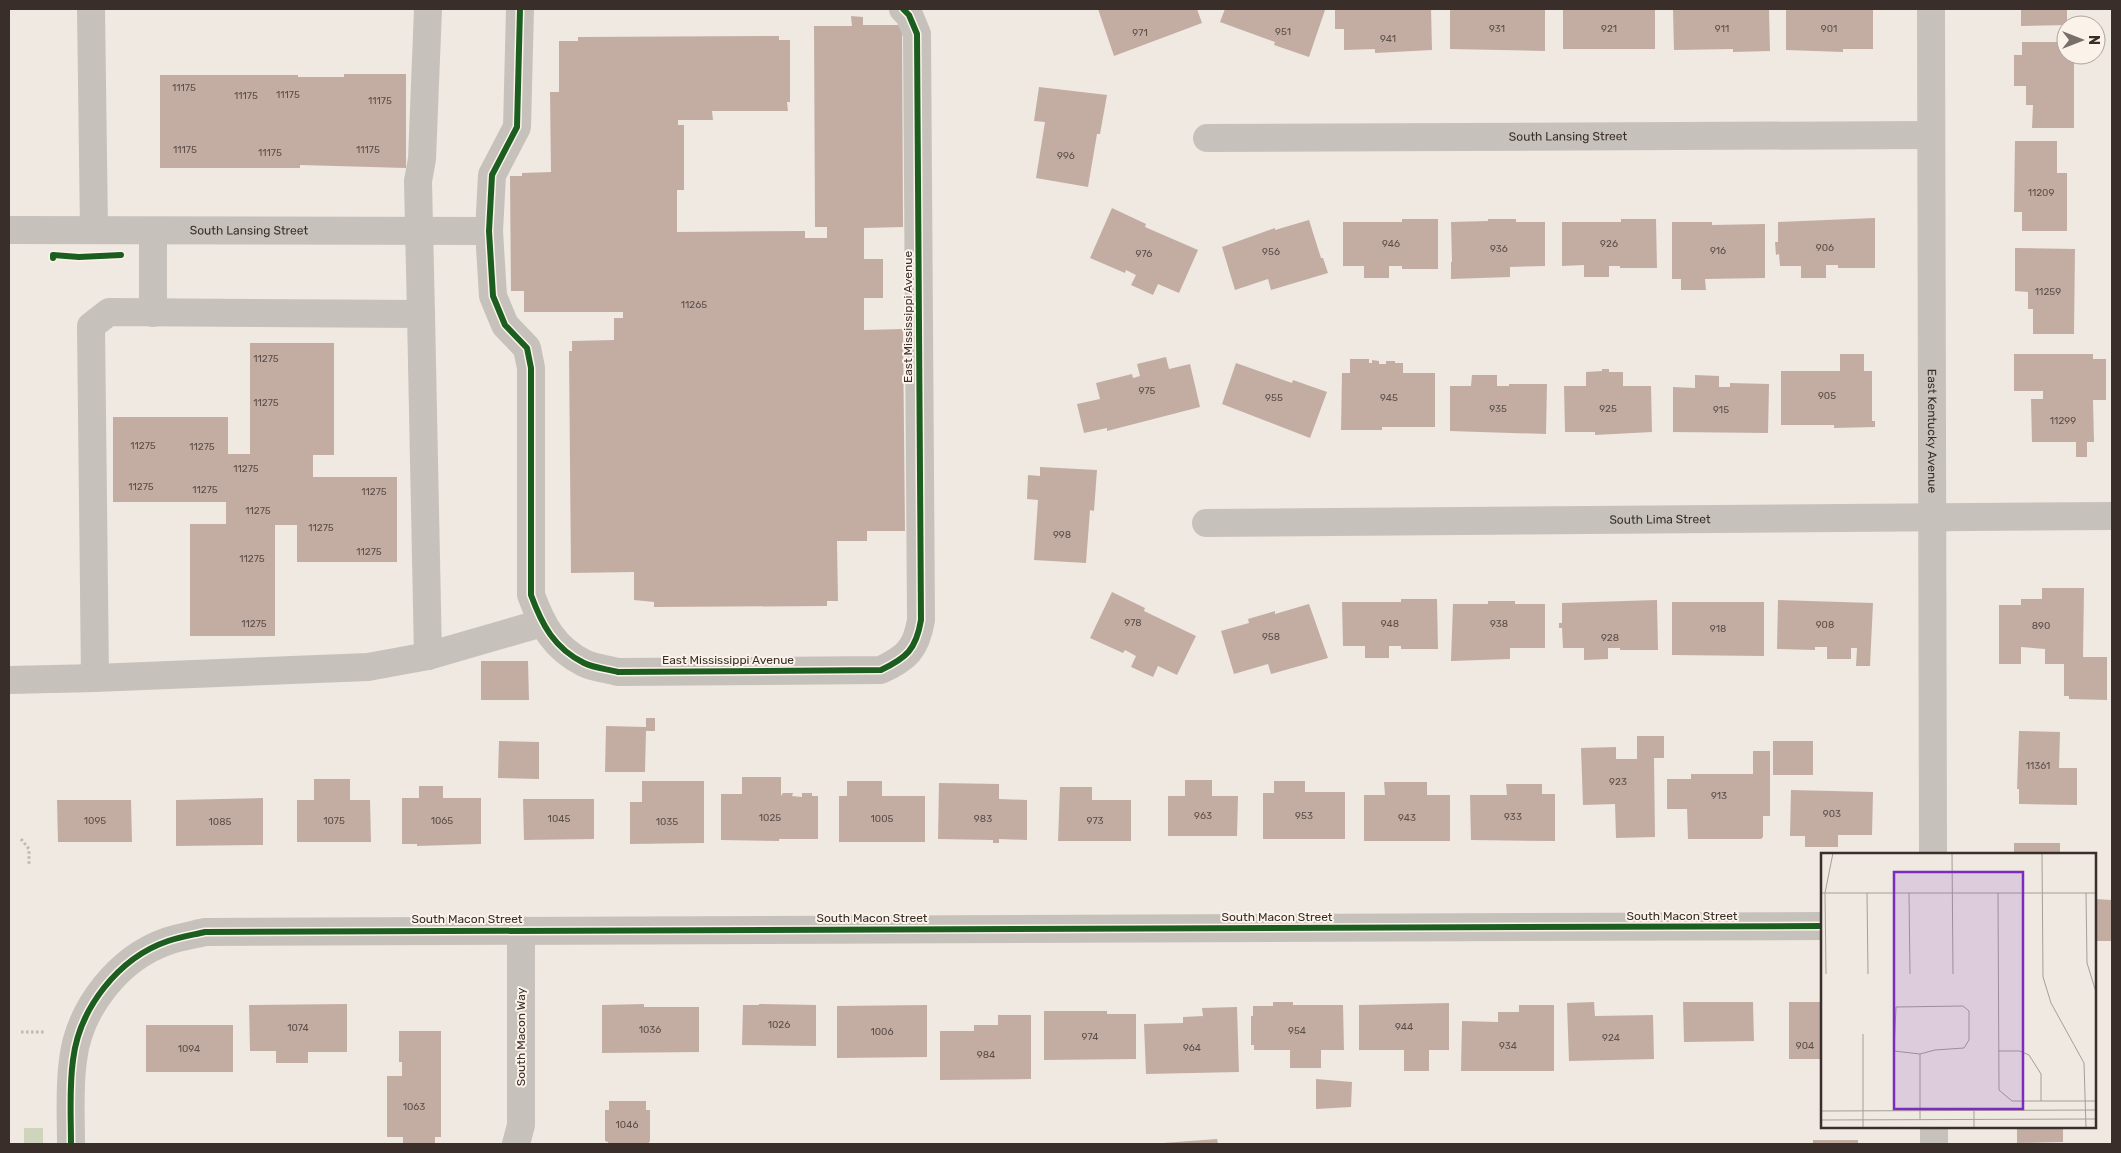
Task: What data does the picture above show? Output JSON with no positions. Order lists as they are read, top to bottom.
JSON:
{
  "streets": {
    "street": [
      "South Lansing Street",
      "East Mississippi Avenue",
      "East Kentucky Avenue",
      "South Lima Street",
      "South Macon Street",
      "South Macon Way"
    ]
  },
  "crossings": [
    ["South Lansing Street", "East Mississippi Avenue"],
    ["South Lansing Street", "East Kentucky Avenue"],
    ["East Kentucky Avenue", "South Lima Street"],
    ["South Macon Street", "South Macon Way"]
  ],
  "house_numbers": [
    "931",
    "921",
    "911",
    "901",
    "951",
    "971",
    "941",
    "11175",
    "11175",
    "11175",
    "11175",
    "11175",
    "11175",
    "11175",
    "996",
    "11209",
    "946",
    "926",
    "906",
    "936",
    "916",
    "956",
    "976",
    "11259",
    "11265",
    "11275",
    "975",
    "905",
    "955",
    "945",
    "11275",
    "935",
    "925",
    "915",
    "11299",
    "11275",
    "11275",
    "11275",
    "11275",
    "11275",
    "11275",
    "11275",
    "11275",
    "998",
    "11275",
    "11275",
    "978",
    "11275",
    "948",
    "938",
    "908",
    "890",
    "918",
    "958",
    "928",
    "11361",
    "923",
    "913",
    "903",
    "963",
    "953",
    "933",
    "1025",
    "943",
    "1045",
    "1005",
    "983",
    "1095",
    "1075",
    "1065",
    "973",
    "1085",
    "1035",
    "1026",
    "944",
    "1074",
    "1036",
    "954",
    "1006",
    "974",
    "924",
    "934",
    "904",
    "964",
    "1094",
    "984",
    "1063",
    "1046"
  ],
  "north": "right"
}
